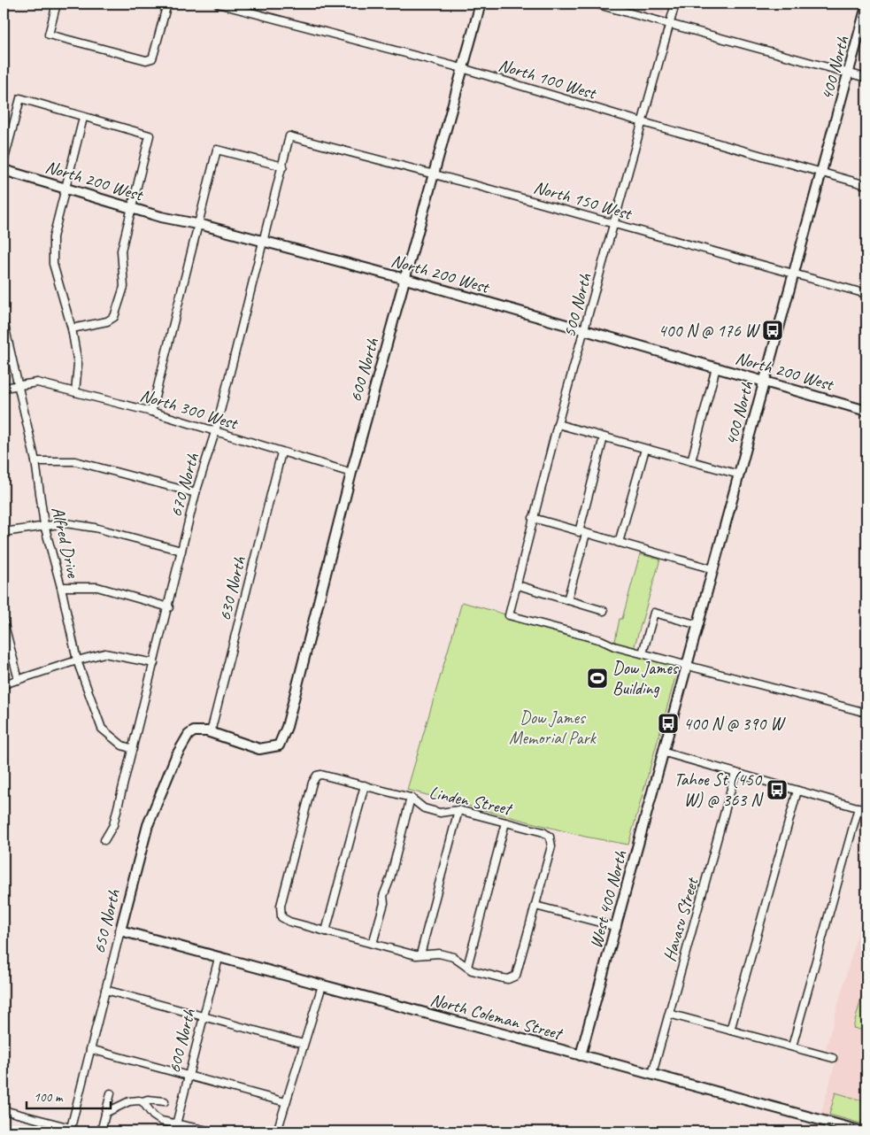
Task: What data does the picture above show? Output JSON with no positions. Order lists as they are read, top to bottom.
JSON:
{
  "streets": {
    "street": [
      "400 North",
      "North 100 West",
      "North 200 West",
      "North 150 West",
      "500 North",
      "600 North",
      "North 300 West",
      "670 North",
      "Alfred Drive",
      "630 North",
      "Linden Street",
      "West 400 North",
      "Havasu Street",
      "650 North",
      "North Coleman Street"
    ]
  },
  "crossings": [
    ["400 North", "North 100 West"],
    ["400 North", "North 200 West"],
    ["400 North", "North 150 West"],
    ["400 North", "West 400 North"],
    ["North 100 West", "500 North"],
    ["North 100 West", "600 North"],
    ["North 200 West", "500 North"],
    ["North 200 West", "600 North"],
    ["North 200 West", "670 North"],
    ["North 150 West", "500 North"],
    ["North 150 West", "600 North"],
    ["North 150 West", "670 North"],
    ["600 North", "North 300 West"],
    ["600 North", "630 North"],
    ["600 North", "650 North"],
    ["600 North", "North Coleman Street"],
    ["North 300 West", "670 North"],
    ["North 300 West", "Alfred Drive"],
    ["North 300 West", "630 North"],
    ["670 North", "Alfred Drive"],
    ["630 North", "650 North"],
    ["West 400 North", "North Coleman Street"],
    ["Havasu Street", "North Coleman Street"],
    ["650 North", "North Coleman Street"]
  ],
  "parks": ["Dow James Memorial Park"],
  "places": {
    "bus stop": ["400 N @ 176 W", "400 N @ 390 W", "Tahoe St (450 W) @ 363 N"],
    "sports": ["Dow James Building"]
  },
  "scale_bar": "100 m"
}
